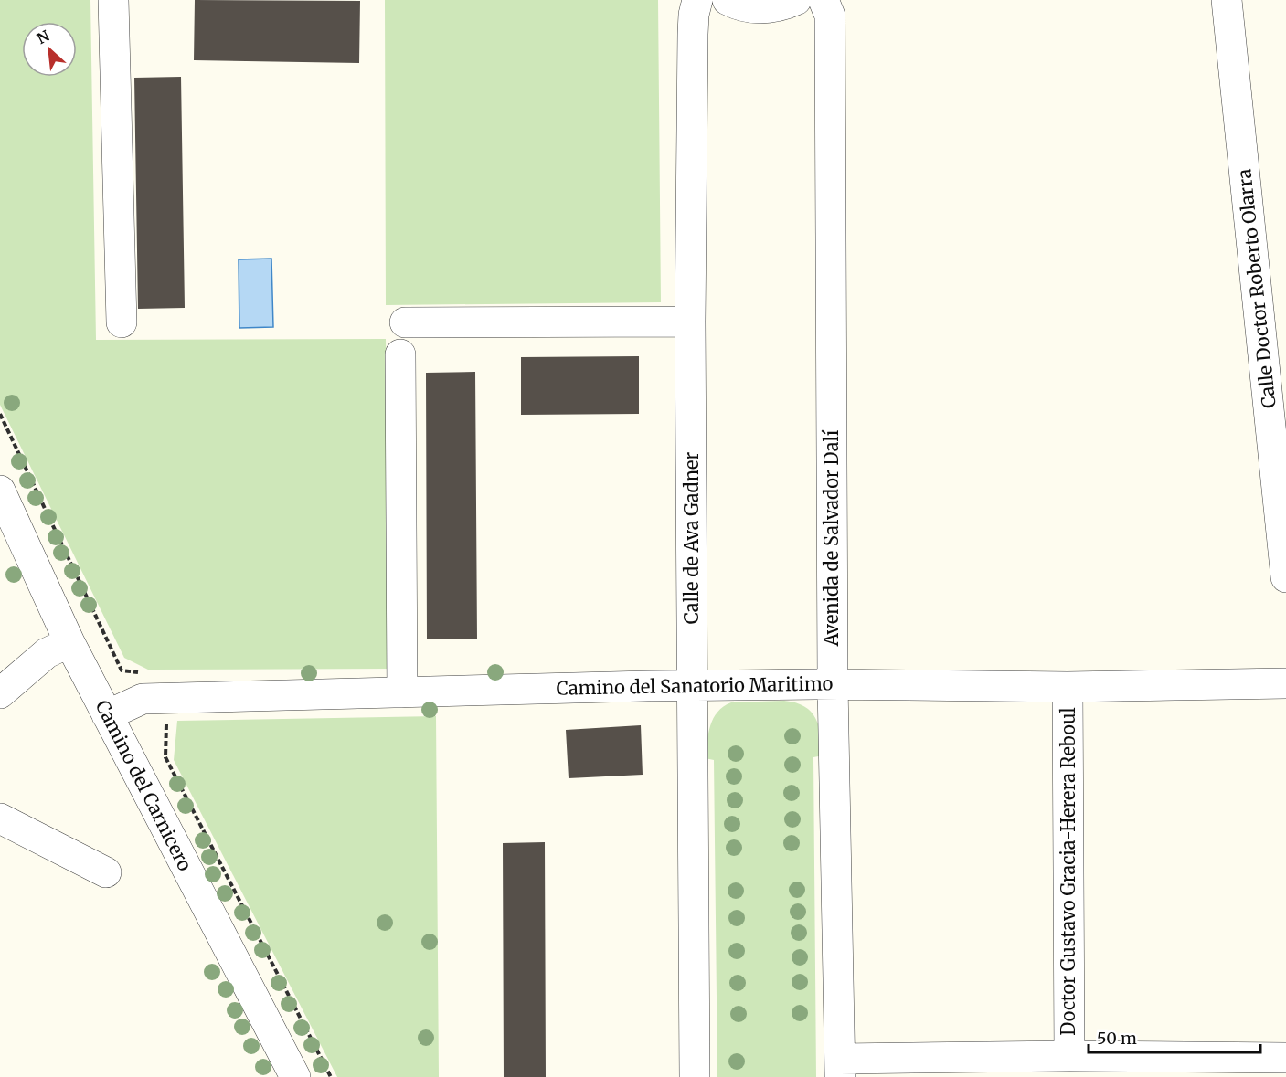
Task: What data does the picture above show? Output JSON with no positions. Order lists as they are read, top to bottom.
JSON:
{
  "streets": {
    "street": [
      "Calle Doctor Roberto Olarra",
      "Calle de Ava Gadner",
      "Avenida de Salvador Dalí",
      "Camino del Sanatorio Maritimo",
      "Camino del Carnicero",
      "Doctor Gustavo Gracia-Herera Reboul"
    ]
  },
  "crossings": [
    ["Calle de Ava Gadner", "Camino del Sanatorio Maritimo"],
    ["Avenida de Salvador Dalí", "Camino del Sanatorio Maritimo"],
    ["Avenida de Salvador Dalí", "Doctor Gustavo Gracia-Herera Reboul"],
    ["Camino del Sanatorio Maritimo", "Camino del Carnicero"],
    ["Camino del Sanatorio Maritimo", "Doctor Gustavo Gracia-Herera Reboul"]
  ],
  "scale_bar": "50 m",
  "north": "top left"
}
